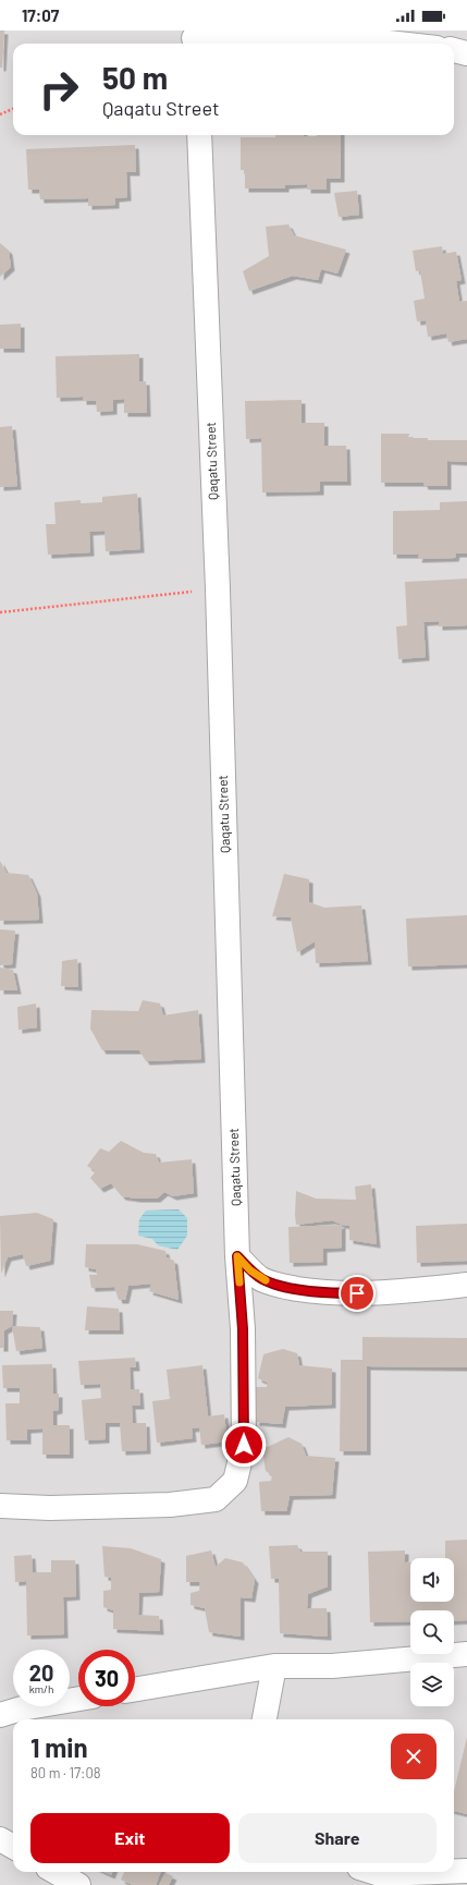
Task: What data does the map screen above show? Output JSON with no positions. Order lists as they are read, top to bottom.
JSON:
{
  "streets": {
    "street": ["Qaqatu Street"]
  },
  "page": {
    "status": "17:07",
    "turn": ["50 m", "Qaqatu Street"],
    "speed": "20 km/h",
    "limit": "30",
    "heading": ["1 min", "80 m · 17:08"],
    "buttons": ["Exit", "Share"]
  }
}
